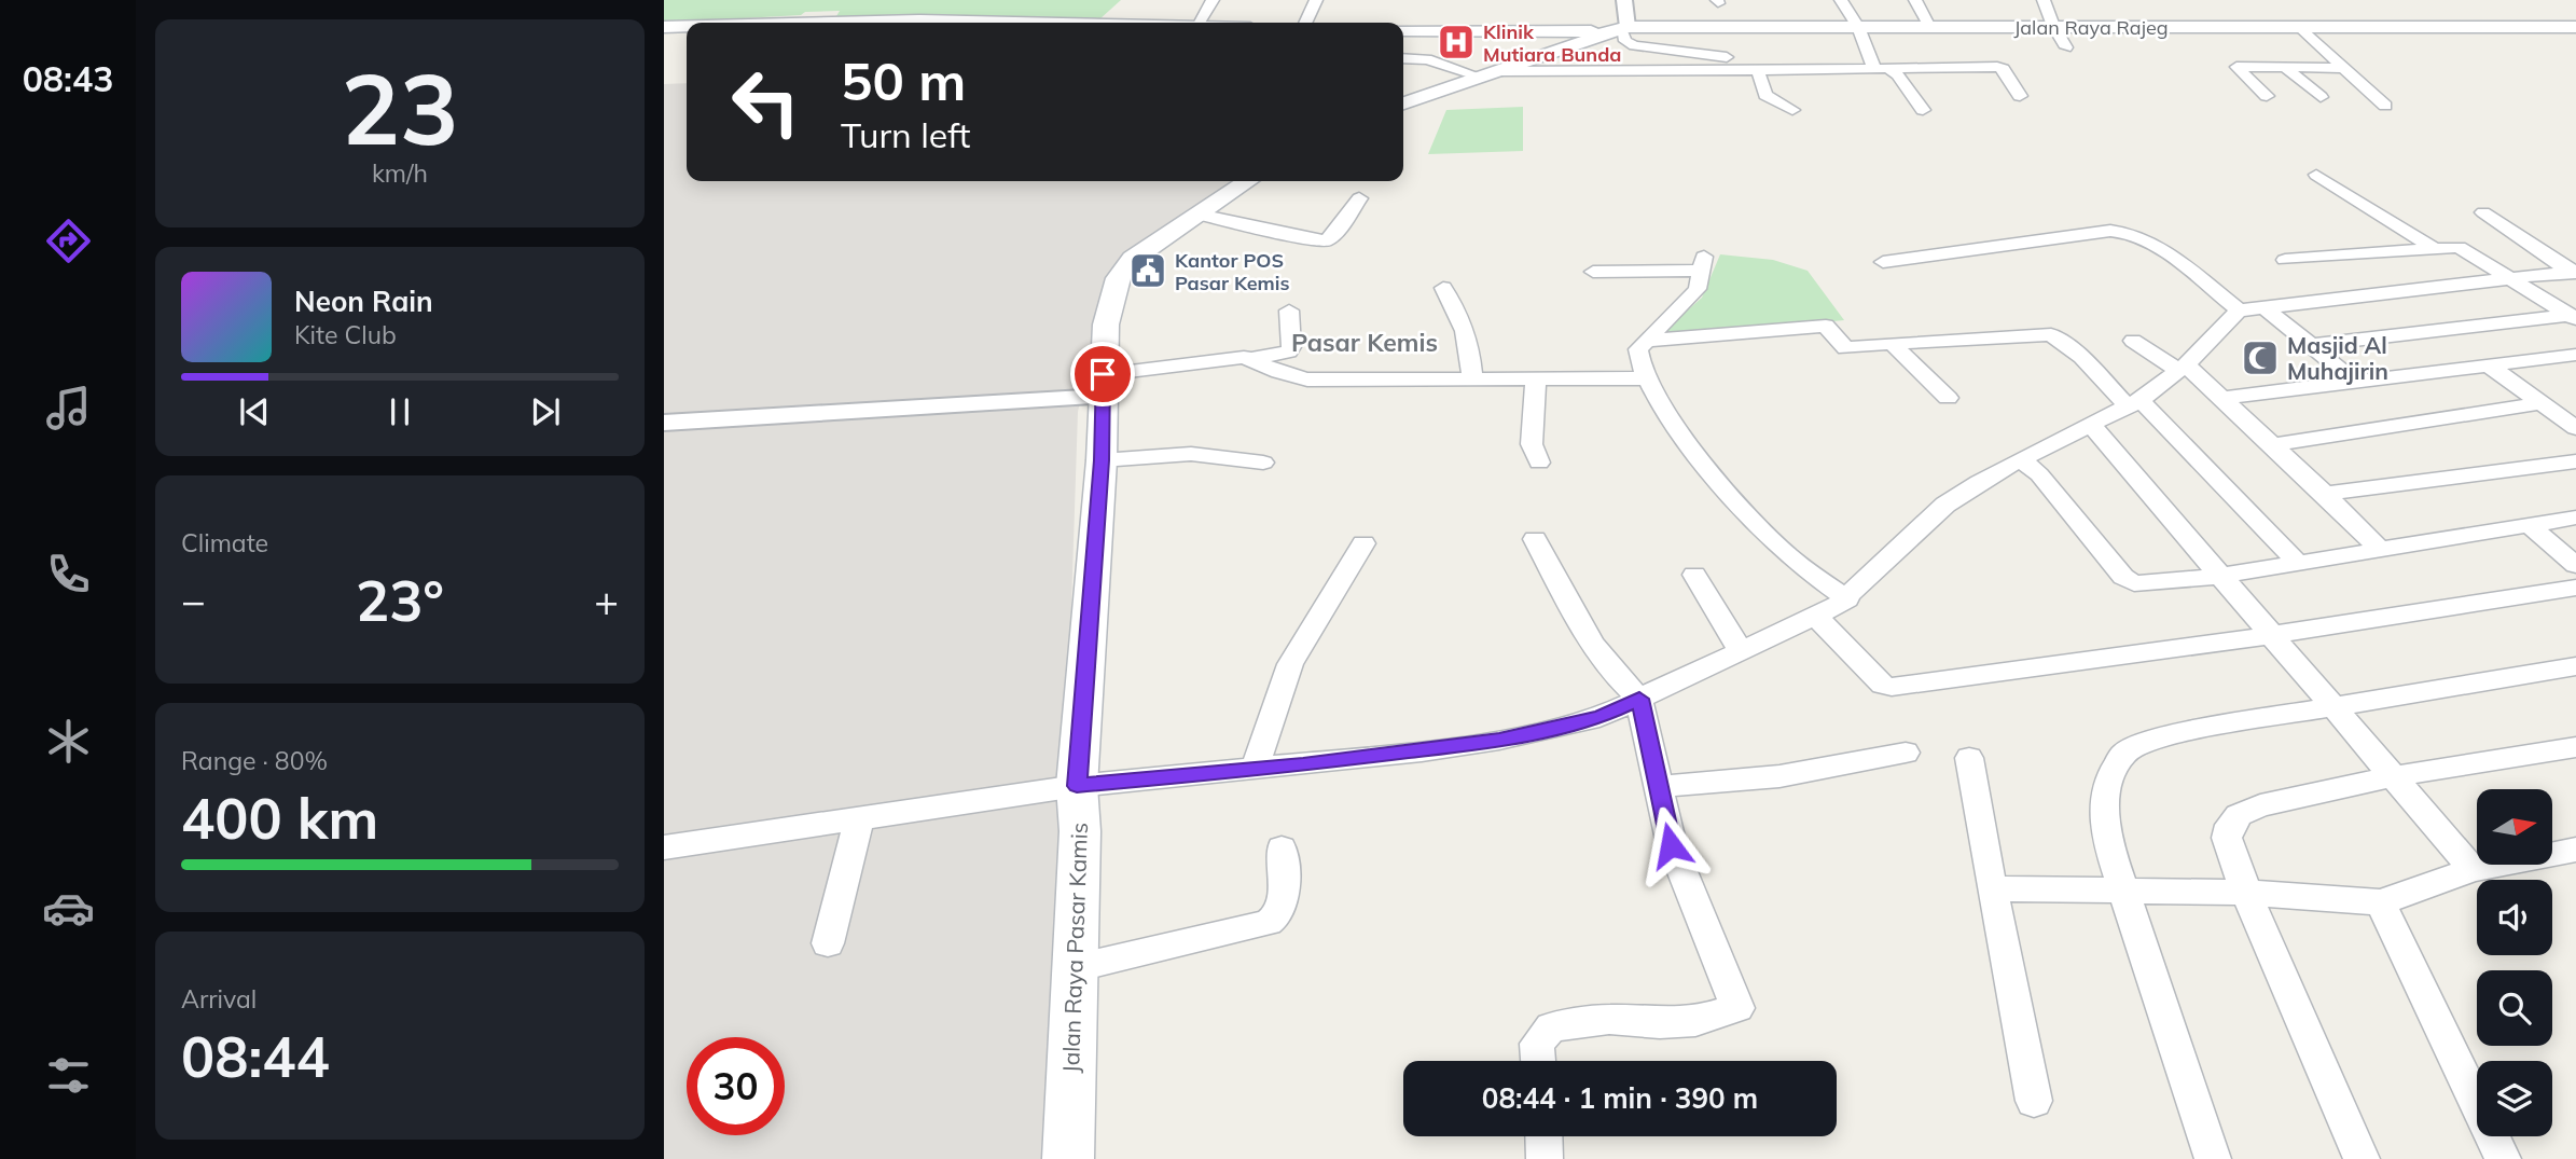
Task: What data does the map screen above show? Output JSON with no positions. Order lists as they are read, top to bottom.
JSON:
{
  "streets": {
    "main road": ["Jalan Raya Rajeg", "Jalan Raya Pasar Kamis"]
  },
  "districts": ["Pasar Kemis"],
  "places": {
    "hospital": ["Klinik Mutiara Bunda"],
    "public building": ["Kantor POS Pasar Kemis"],
    "mosque": ["Masjid Al Muhajirin"]
  },
  "north": "right",
  "page": {
    "tabs": "08:43",
    "tile": [
      ["23", "km/h"],
      "Climate",
      ["Range · 80%", "400 km"],
      ["Arrival", "08:44"]
    ],
    "turn": ["50 m", "Turn left"],
    "song": ["Neon Rain", "Kite Club"],
    "heat": ["−", "23°", "+"],
    "limit": "30",
    "trip": "08:44 · 1 min · 390 m"
  }
}
